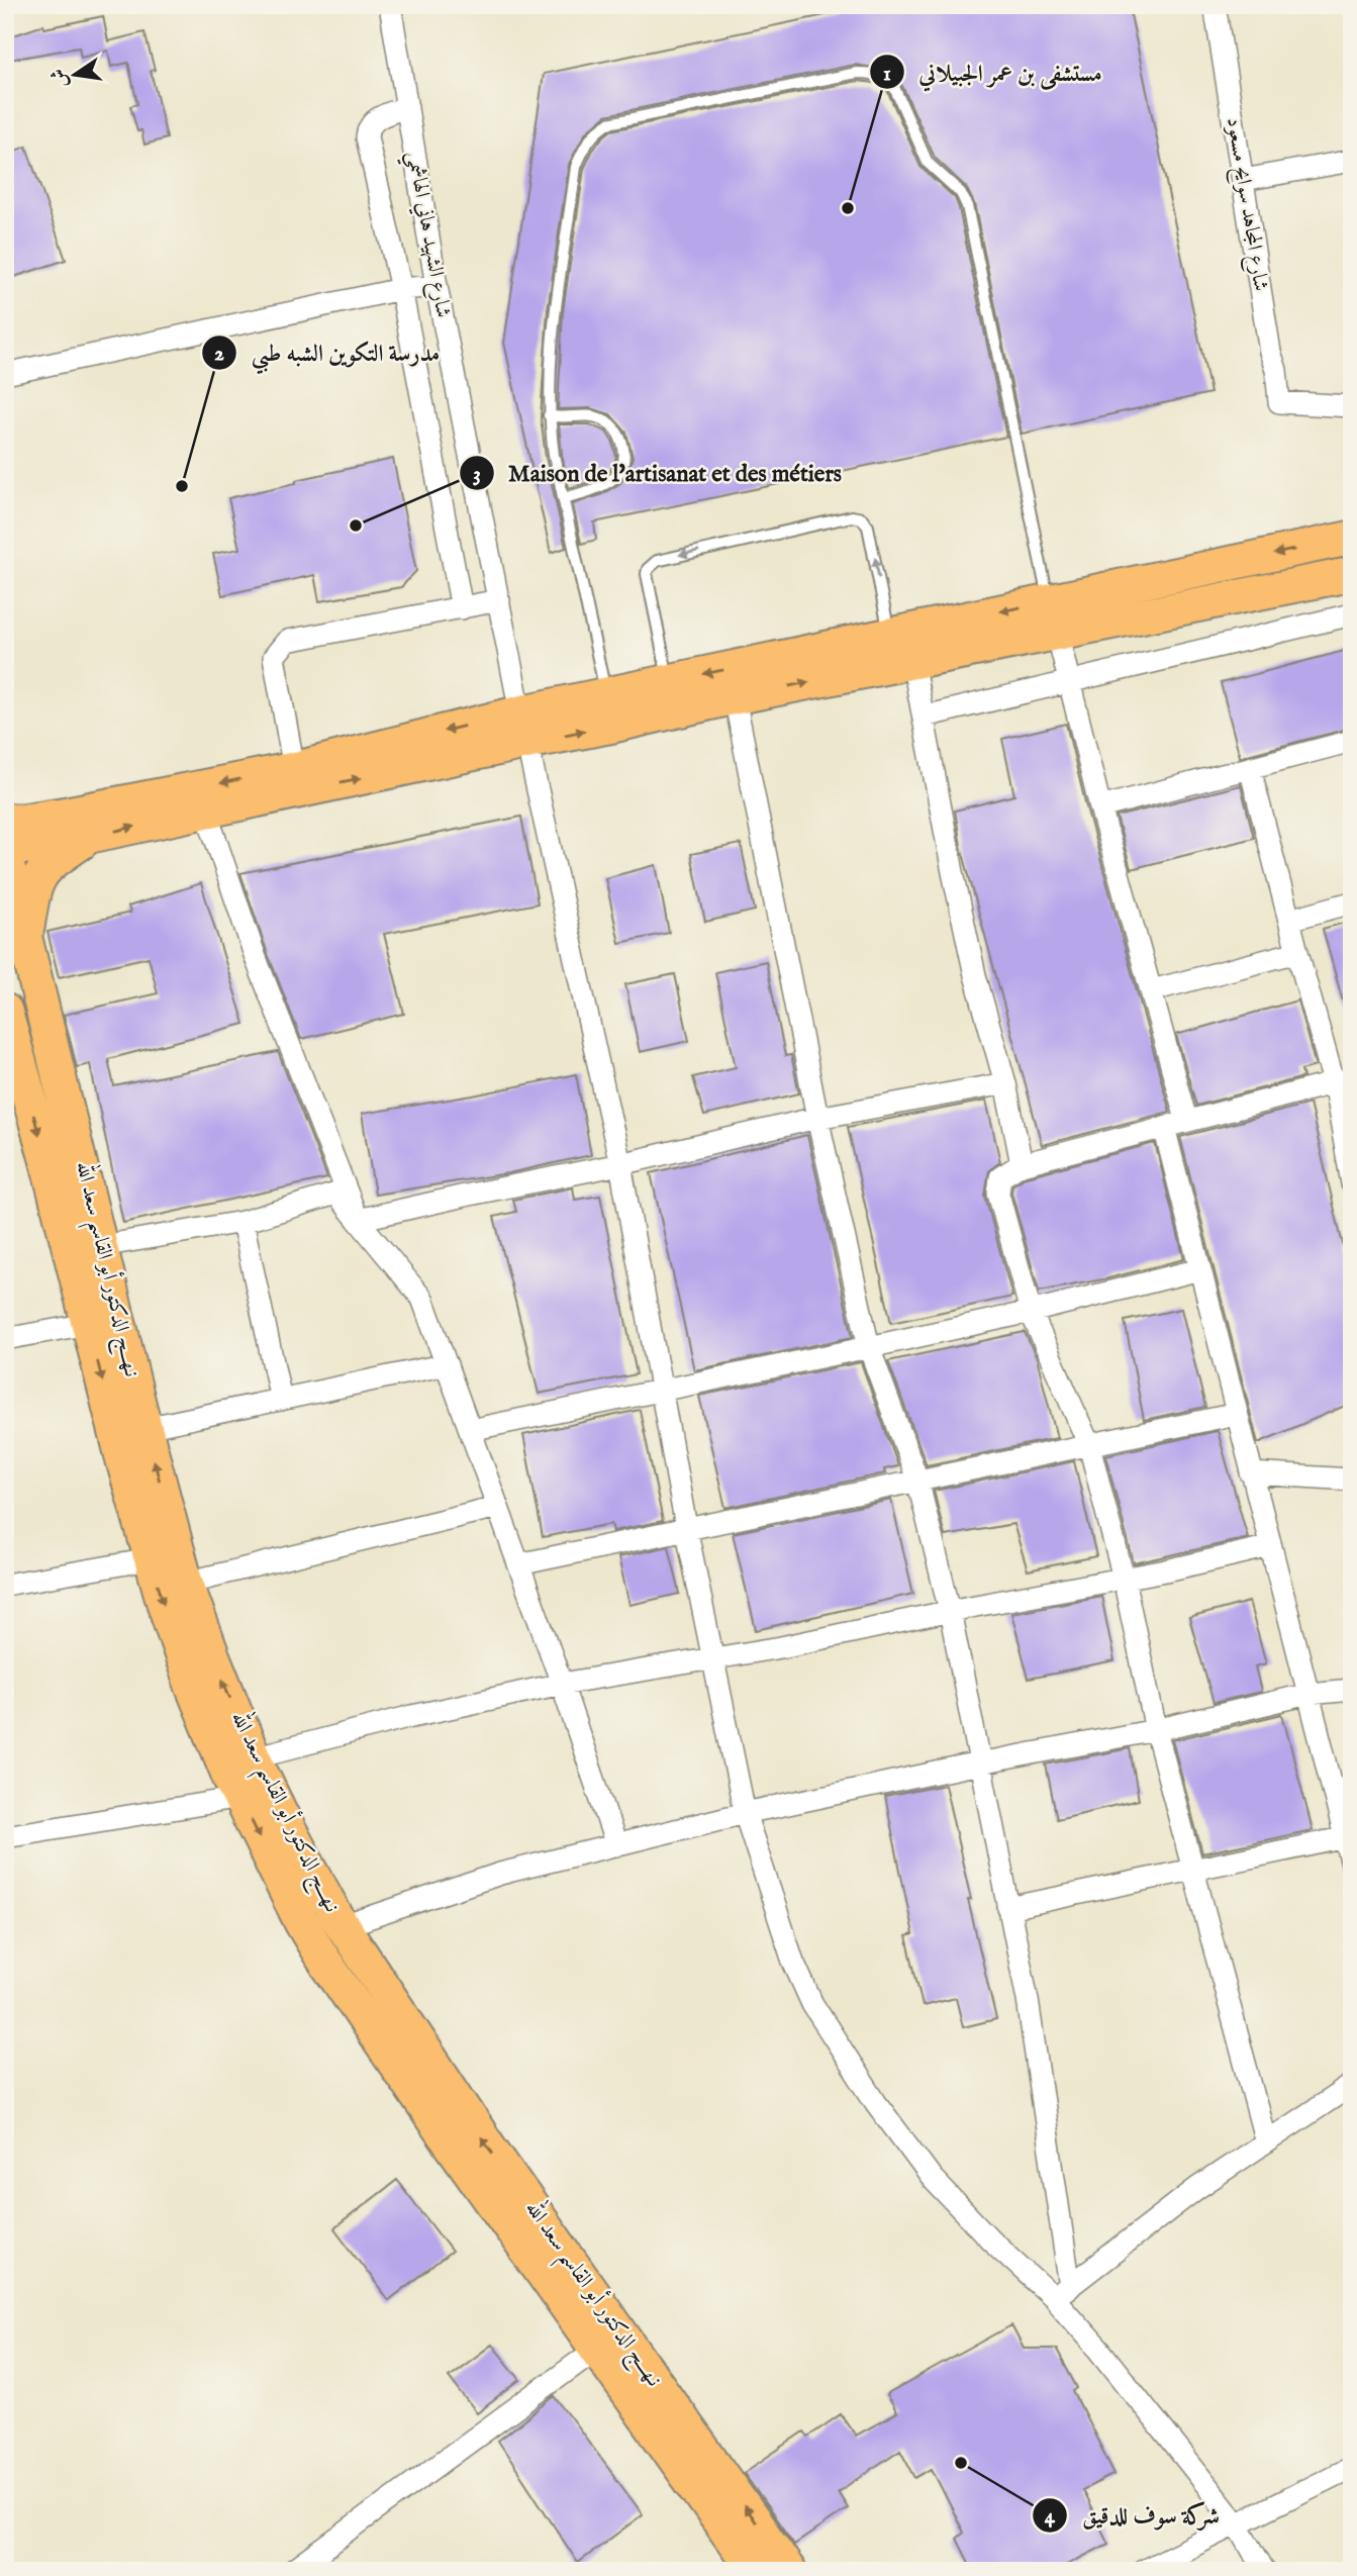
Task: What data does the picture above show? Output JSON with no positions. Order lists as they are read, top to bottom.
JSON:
{
  "streets": {
    "main road": ["نـهـــج الدكتور أبو القاسم سعد الله"],
    "street": ["شارع المجاهد سوايح مسعود", "شارع الشهيد هاني الهاشمي"]
  },
  "places": [
    "مستشفى بن عمر الجبيلاني",
    "مدرسة التكوين الشبه طبي",
    "Maison de l'artisanat et des métiers",
    "شركة سوف للدقيق"
  ],
  "north": "left"
}
